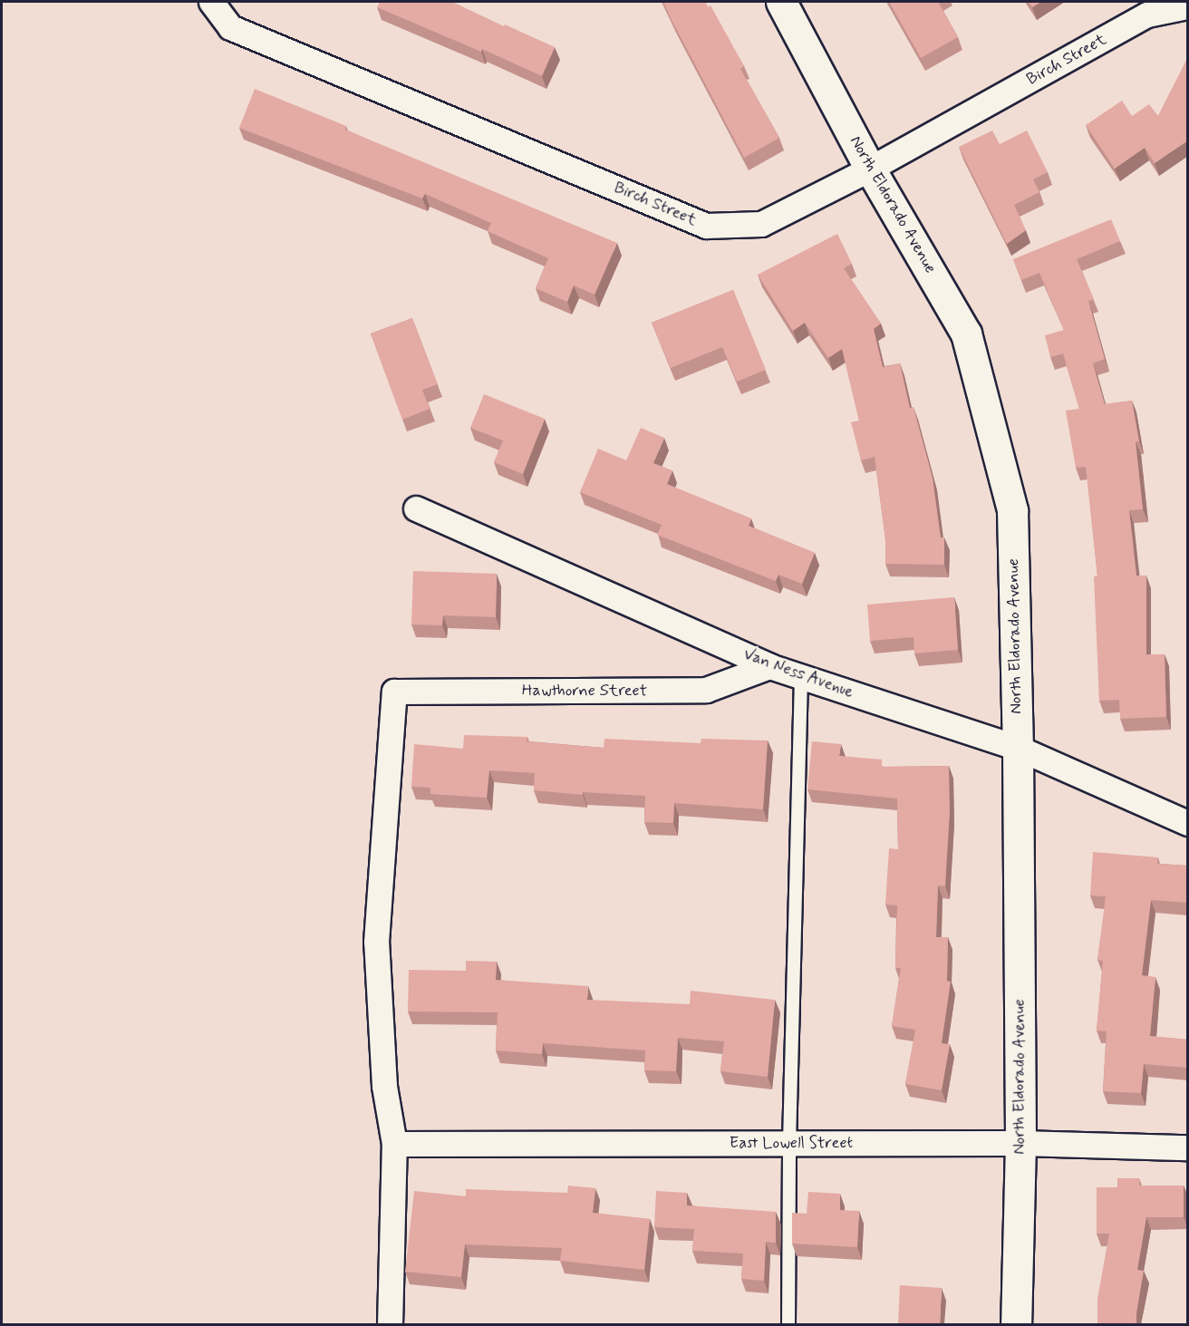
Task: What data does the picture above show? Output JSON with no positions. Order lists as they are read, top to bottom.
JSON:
{
  "streets": {
    "street": [
      "Birch Street",
      "North Eldorado Avenue",
      "Van Ness Avenue",
      "Hawthorne Street",
      "East Lowell Street"
    ]
  },
  "crossings": [
    ["Birch Street", "North Eldorado Avenue"],
    ["North Eldorado Avenue", "Van Ness Avenue"],
    ["North Eldorado Avenue", "East Lowell Street"],
    ["Van Ness Avenue", "Hawthorne Street"],
    ["Hawthorne Street", "East Lowell Street"]
  ]
}
